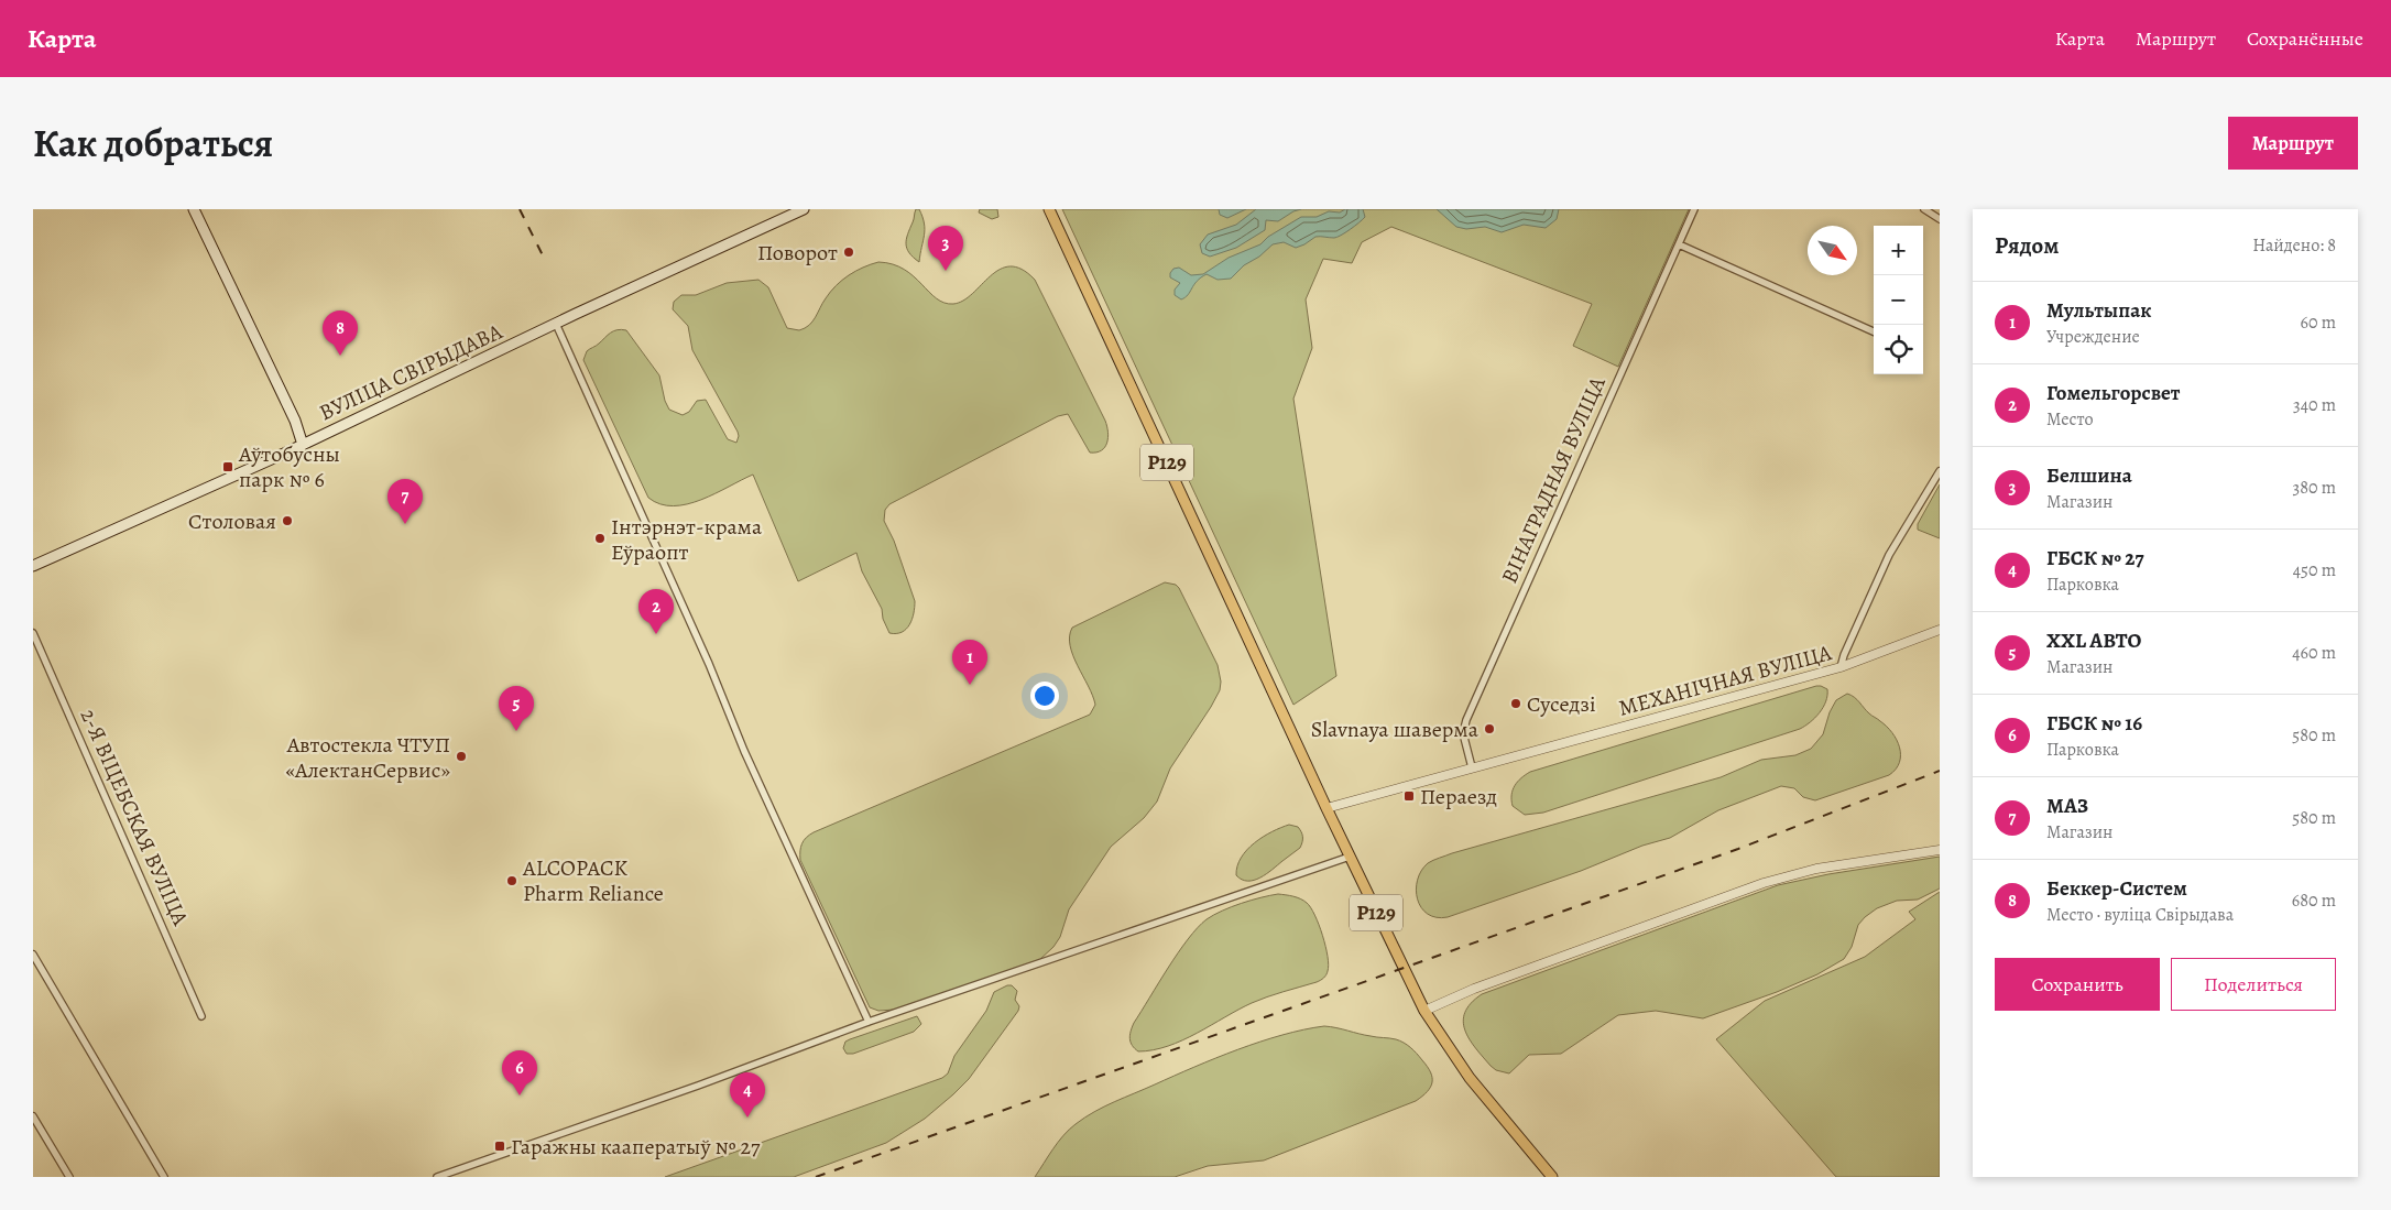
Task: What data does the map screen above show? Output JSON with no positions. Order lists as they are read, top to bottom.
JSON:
{
  "streets": {
    "main road": ["ВУЛІЦА СВІРЫДАВА", "Р129"],
    "street": ["ВІНАГРАДНАЯ ВУЛІЦА", "МЕХАНІЧНАЯ ВУЛІЦА", "2-Я ВІЦЕБСКАЯ ВУЛІЦА"]
  },
  "crossings": [
    ["Р129", "МЕХАНІЧНАЯ ВУЛІЦА"],
    ["ВІНАГРАДНАЯ ВУЛІЦА", "МЕХАНІЧНАЯ ВУЛІЦА"]
  ],
  "places": {
    "other": [
      "Поворот",
      "Столовая",
      "Інтэрнэт-крама Еўраопт",
      "Суседзі",
      "Slavnaya шаверма",
      "Автостекла ЧТУП «АлектанСервис»",
      "ALCOPACK Pharm Reliance"
    ],
    "transit": ["Аўтобусны парк № 6", "Пераезд", "Гаражны кааператыў № 27"]
  },
  "north": "bottom right",
  "page": {
    "header": "Карта",
    "nav": ["Карта", "Маршрут", "Сохранённые"],
    "title": "Как добраться",
    "buttons": [
      "Маршрут",
      ["Сохранить", "Поделиться"]
    ],
    "heading": ["Рядом", "Найдено: 8"],
    "map_buttons": ["+", "−"],
    "pins": [
      "3",
      "8",
      "7",
      "2",
      "1",
      "5",
      "6",
      "4"
    ],
    "list": [
      {
        "mark": "1",
        "name": "Мультыпак",
        "note": "Учреждение",
        "value": "60 m"
      },
      {
        "mark": "2",
        "name": "Гомельгорсвет",
        "note": "Место",
        "value": "340 m"
      },
      {
        "mark": "3",
        "name": "Белшина",
        "note": "Магазин",
        "value": "380 m"
      },
      {
        "mark": "4",
        "name": "ГБСК № 27",
        "note": "Парковка",
        "value": "450 m"
      },
      {
        "mark": "5",
        "name": "XXL АВТО",
        "note": "Магазин",
        "value": "460 m"
      },
      {
        "mark": "6",
        "name": "ГБСК № 16",
        "note": "Парковка",
        "value": "580 m"
      },
      {
        "mark": "7",
        "name": "МАЗ",
        "note": "Магазин",
        "value": "580 m"
      },
      {
        "mark": "8",
        "name": "Беккер-Систем",
        "note": "Место · вуліца Свірыдава",
        "value": "680 m"
      }
    ]
  }
}
